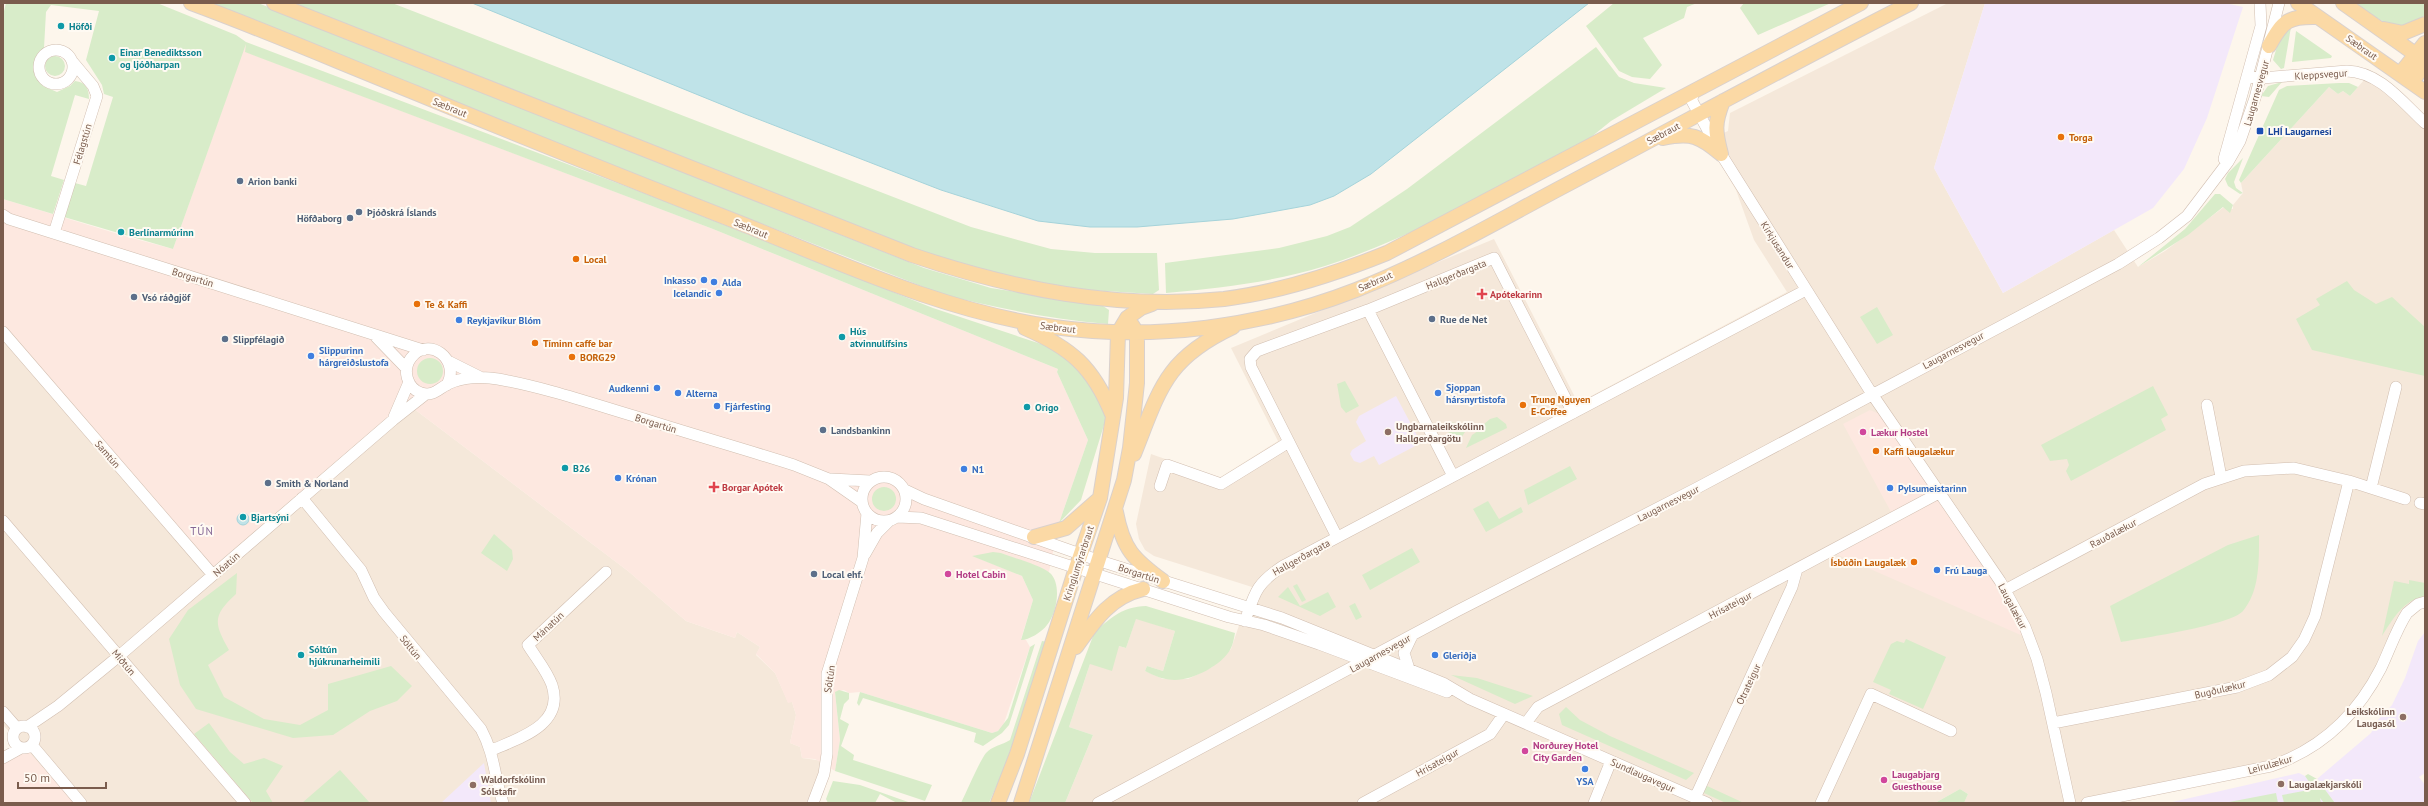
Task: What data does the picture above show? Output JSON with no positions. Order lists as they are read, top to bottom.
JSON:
{
  "streets": {
    "main road": ["Sæbraut", "Kringlumýrarbraut"],
    "street": [
      "Kleppsvegur",
      "Laugarnesvegur",
      "Félagstún",
      "Kirkjusandur",
      "Hallgerðargata",
      "Borgartún",
      "Samtún",
      "Rauðalækur",
      "Nóatún",
      "Hrísateigur",
      "Laugalækur",
      "Mánatún",
      "Sóltún",
      "Miðtún",
      "Otrateigur",
      "Bugðulækur",
      "Leirulækur",
      "Sundlaugavegur"
    ]
  },
  "crossings": [
    ["Sæbraut", "Kirkjusandur"],
    ["Sæbraut", "Kringlumýrarbraut"],
    ["Kleppsvegur", "Laugarnesvegur"],
    ["Laugarnesvegur", "Kirkjusandur"],
    ["Laugarnesvegur", "Borgartún"],
    ["Laugarnesvegur", "Laugalækur"],
    ["Laugarnesvegur", "Sundlaugavegur"],
    ["Félagstún", "Borgartún"],
    ["Kirkjusandur", "Hallgerðargata"],
    ["Kirkjusandur", "Laugalækur"],
    ["Hallgerðargata", "Borgartún"],
    ["Borgartún", "Kringlumýrarbraut"],
    ["Borgartún", "Nóatún"],
    ["Borgartún", "Sóltún"],
    ["Borgartún", "Sundlaugavegur"],
    ["Samtún", "Nóatún"],
    ["Rauðalækur", "Laugalækur"],
    ["Rauðalækur", "Bugðulækur"],
    ["Nóatún", "Sóltún"],
    ["Nóatún", "Miðtún"],
    ["Hrísateigur", "Laugalækur"],
    ["Hrísateigur", "Otrateigur"],
    ["Hrísateigur", "Sundlaugavegur"],
    ["Laugalækur", "Bugðulækur"],
    ["Mánatún", "Sóltún"],
    ["Otrateigur", "Sundlaugavegur"]
  ],
  "districts": ["TÚN"],
  "places": {
    "other": [
      "Höfði",
      "Einar Benediktsson og ljóðharpan",
      "Torga",
      "Arion banki",
      "Þjóðskrá Íslands",
      "Höfðaborg",
      "Berlínarmúrinn",
      "Local",
      "Inkasso",
      "Alda",
      "Icelandic",
      "Vsó ráðgjöf",
      "Te & Kaffi",
      "Rue de Net",
      "Reykjavíkur Blóm",
      "Hús atvinnulífsins",
      "Slippfélagið",
      "Tíminn caffe bar",
      "Slippurinn hárgreiðslustofa",
      "BORG29",
      "Audkenni",
      "Alterna",
      "Sjoppan hársnyrtistofa",
      "Trung Nguyen E-Coffee",
      "Fjárfesting",
      "Origo",
      "Landsbankinn",
      "Ungbarnaleikskólinn Hallgerðargötu",
      "Lækur Hostel",
      "Kaffi laugalækur",
      "B26",
      "N1",
      "Krónan",
      "Smith & Norland",
      "Pylsumeistarinn",
      "Bjartsýni",
      "Ísbúðin Laugalæk",
      "Frú Lauga",
      "Local ehf.",
      "Hotel Cabin",
      "Sóltún hjúkrunarheimili",
      "Gleriðja",
      "Leikskólinn Laugasól",
      "Norðurey Hotel City Garden",
      "YSA",
      "Laugabjarg Guesthouse",
      "Laugalækjarskóli",
      "Waldorfskólinn Sólstafir"
    ],
    "transit": ["LHÍ Laugarnesi"],
    "health": ["Apótekarinn", "Borgar Apótek"]
  },
  "scale_bar": "50 m"
}
